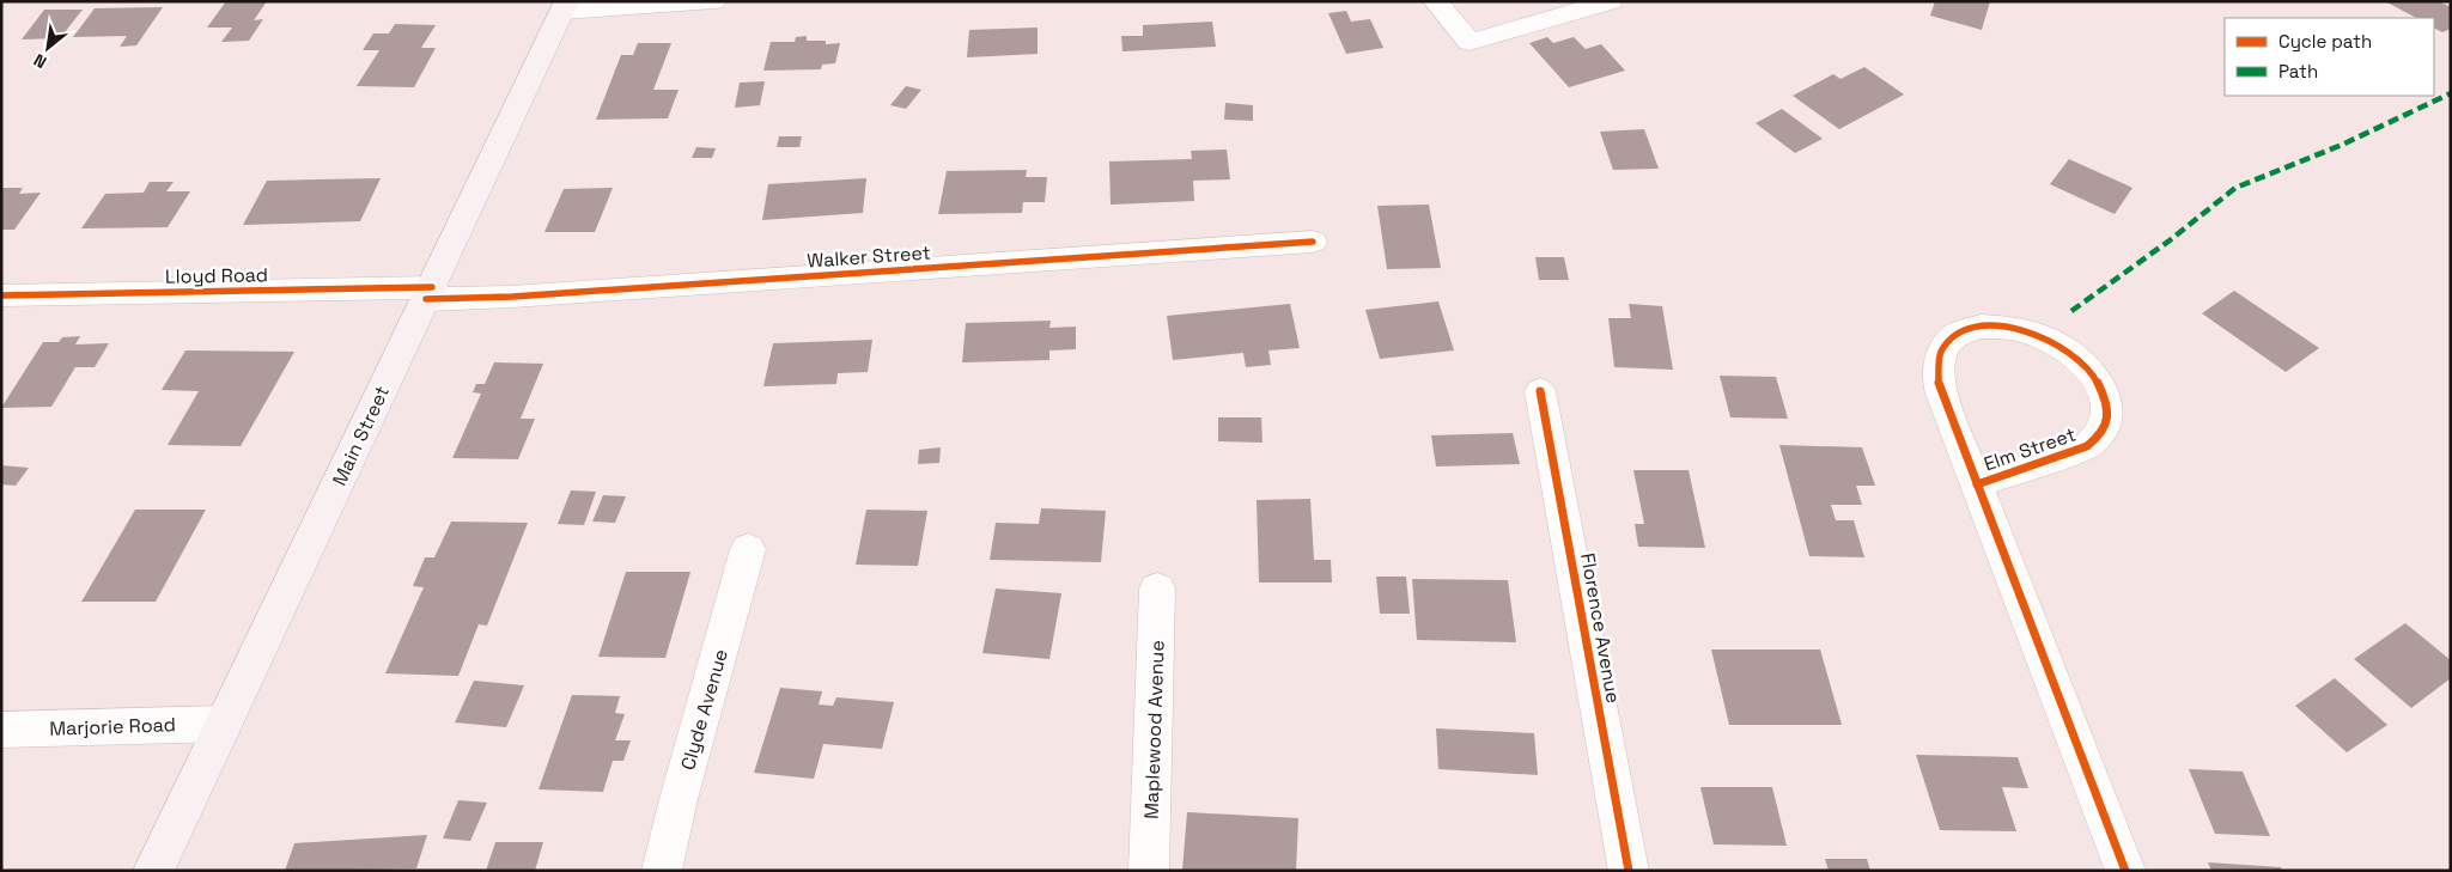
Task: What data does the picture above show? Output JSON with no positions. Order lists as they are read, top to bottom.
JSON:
{
  "streets": {
    "main road": ["Main Street"],
    "street": [
      "Walker Street",
      "Lloyd Road",
      "Elm Street",
      "Florence Avenue",
      "Clyde Avenue",
      "Marjorie Road",
      "Maplewood Avenue"
    ]
  },
  "crossings": [
    ["Walker Street", "Lloyd Road"],
    ["Walker Street", "Main Street"],
    ["Lloyd Road", "Main Street"],
    ["Main Street", "Marjorie Road"]
  ],
  "legend": ["Cycle path", "Path"],
  "north": "bottom left"
}
